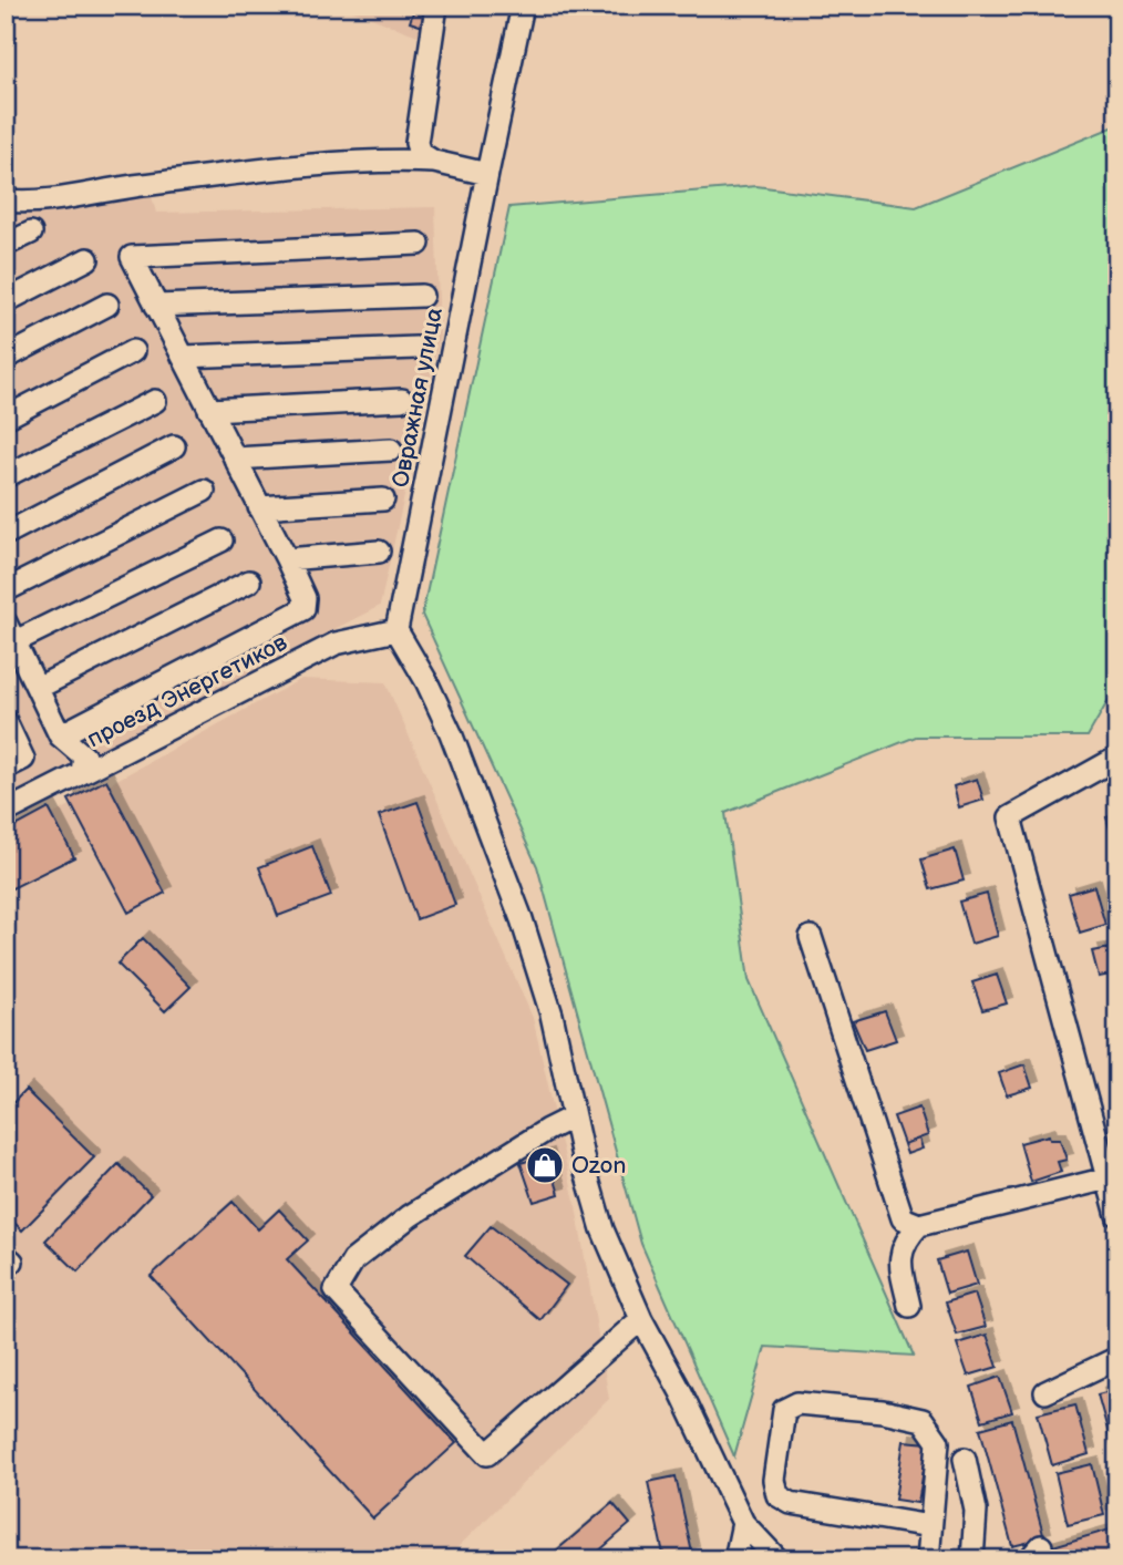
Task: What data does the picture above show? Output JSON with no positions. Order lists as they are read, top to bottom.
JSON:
{
  "streets": {
    "street": ["Овражная улица", "проезд Энергетиков"]
  },
  "crossings": [
    ["Овражная улица", "проезд Энергетиков"]
  ],
  "places": {
    "shop": ["Ozon"]
  }
}
